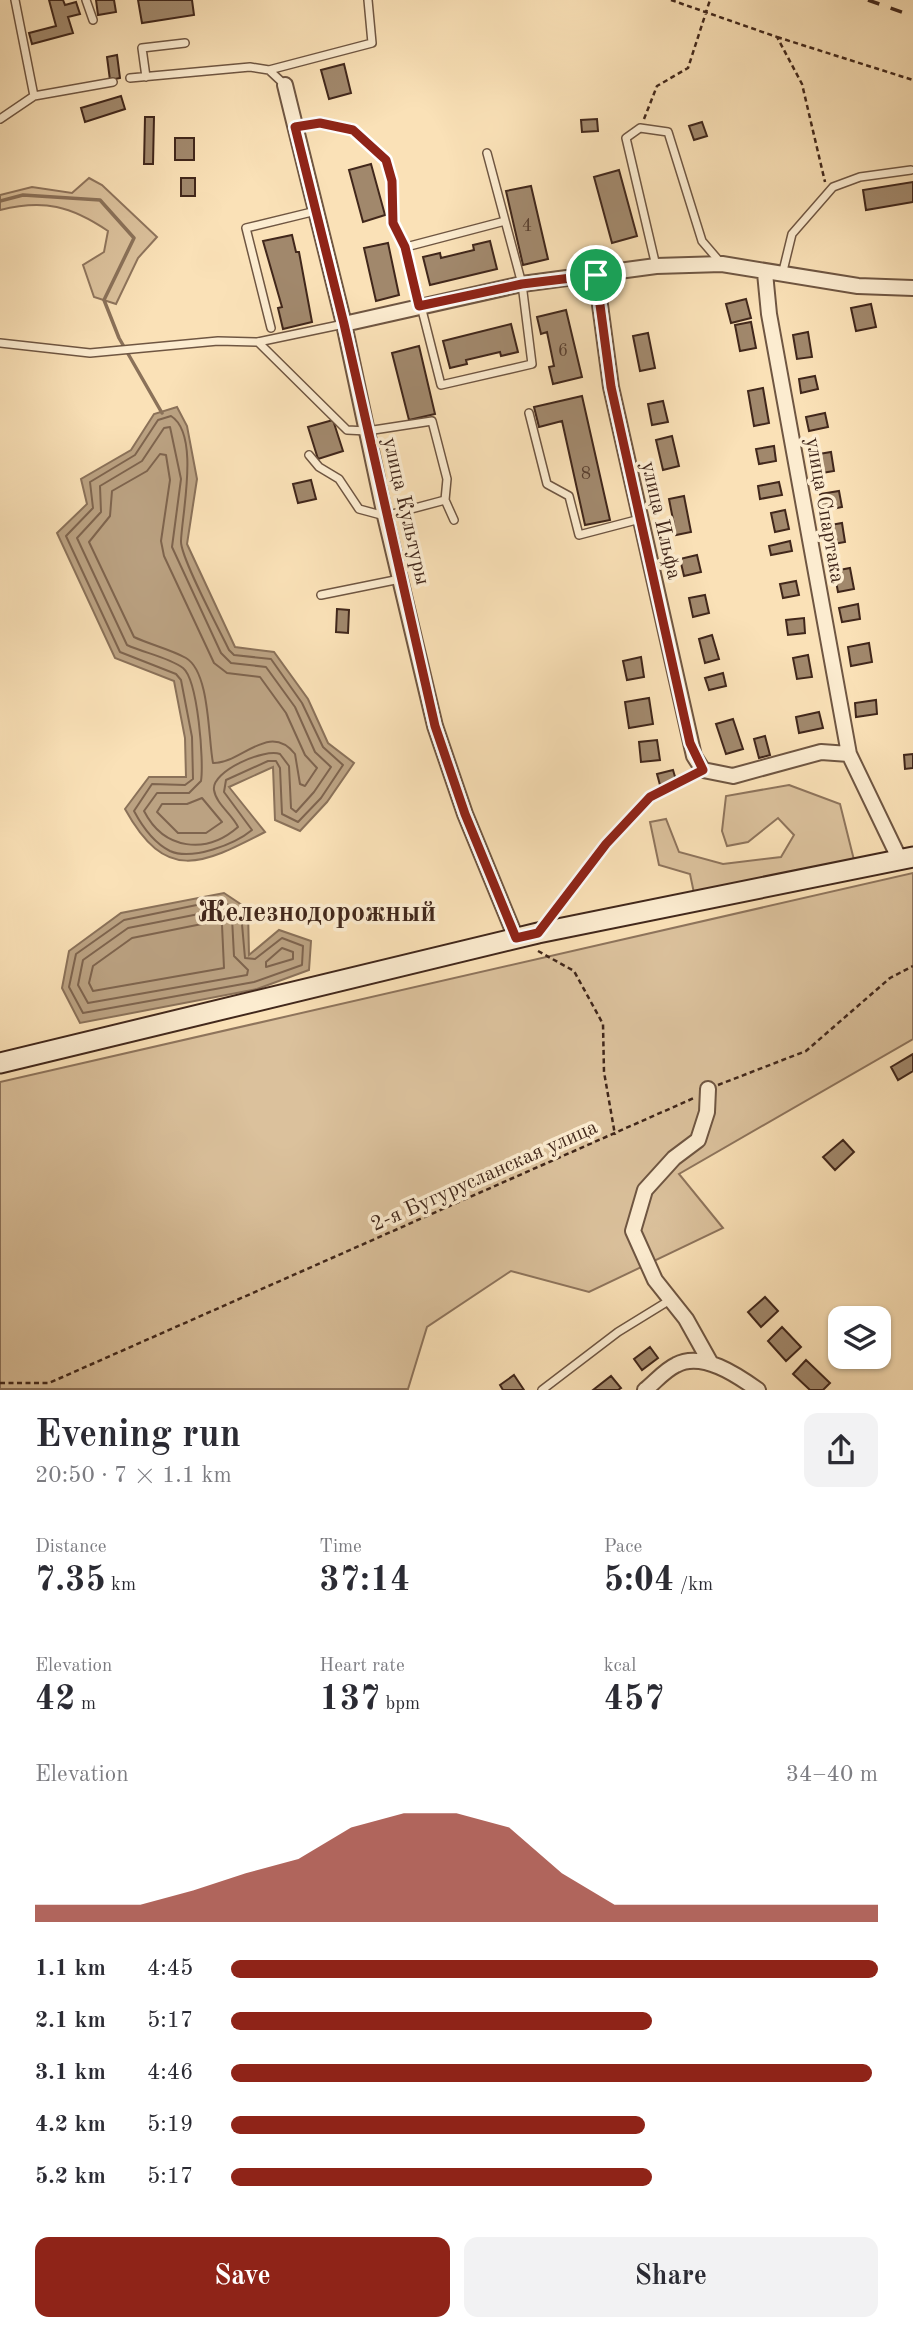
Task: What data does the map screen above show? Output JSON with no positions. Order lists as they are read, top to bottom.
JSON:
{
  "streets": {
    "street": ["улица Спартака", "улица Культуры", "улица Ильфа"],
    "path": ["2-я Бугурусланская улица"]
  },
  "districts": ["Железнодорожный"],
  "house_numbers": ["4", "6", "8"],
  "page": {
    "heading": ["Evening run", "20:50 · 7 × 1.1 km"],
    "stats": [
      ["Distance", "7.35 km"],
      ["Time", "37:14"],
      ["Pace", "5:04 /km"],
      ["Elevation", "42 m"],
      ["Heart rate", "137 bpm"],
      ["kcal", "457"]
    ],
    "chart": ["Elevation", "34–40 m"],
    "list": [
      {
        "name": "1.1 km",
        "note": "4:45"
      },
      {
        "name": "2.1 km",
        "note": "5:17"
      },
      {
        "name": "3.1 km",
        "note": "4:46"
      },
      {
        "name": "4.2 km",
        "note": "5:19"
      },
      {
        "name": "5.2 km",
        "note": "5:17"
      }
    ],
    "buttons": ["Save", "Share"]
  }
}
